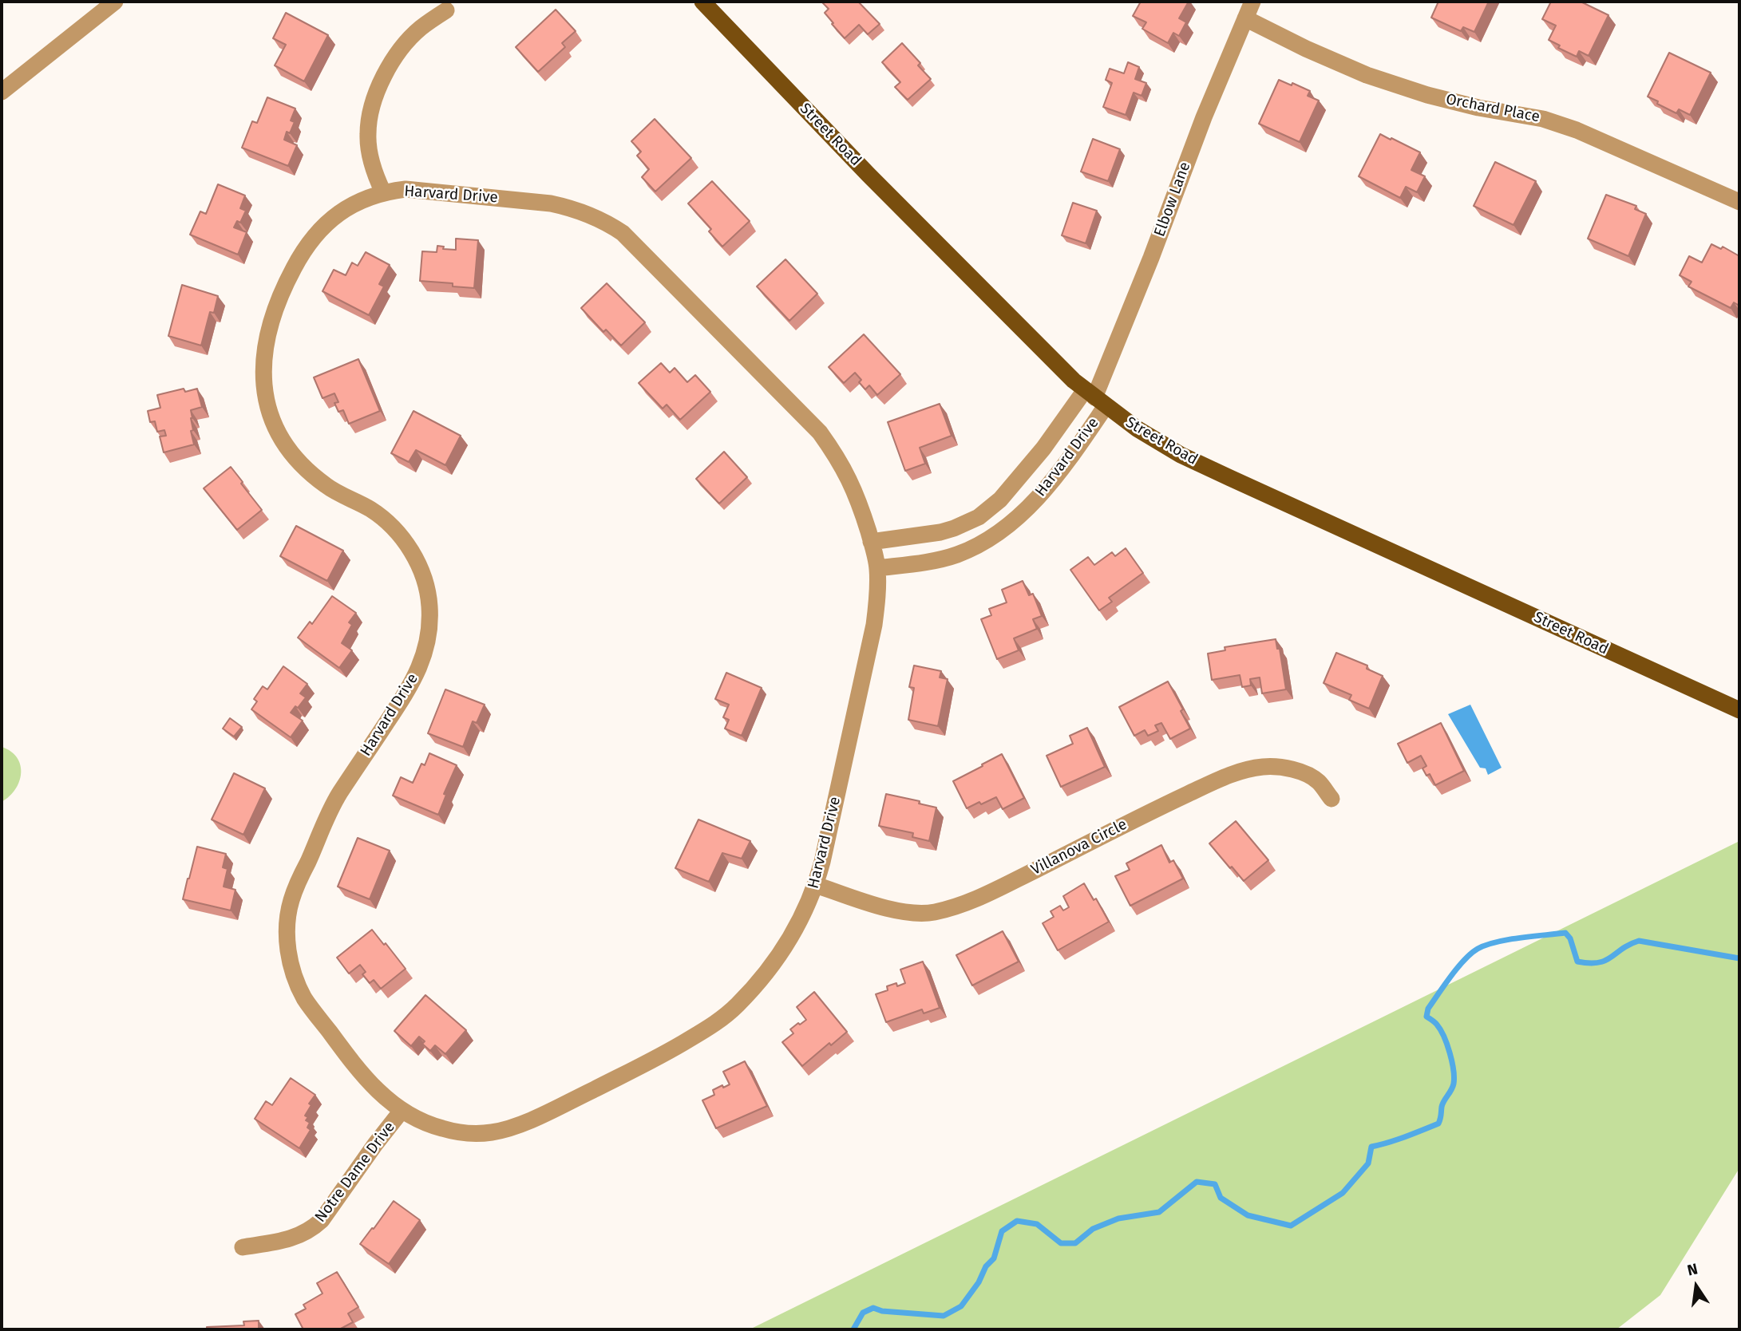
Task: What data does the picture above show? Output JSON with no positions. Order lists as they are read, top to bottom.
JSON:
{
  "streets": {
    "main road": ["Street Road"],
    "street": [
      "Orchard Place",
      "Harvard Drive",
      "Elbow Lane",
      "Villanova Circle",
      "Notre Dame Drive"
    ]
  },
  "crossings": [
    ["Orchard Place", "Elbow Lane"],
    ["Street Road", "Harvard Drive"],
    ["Street Road", "Elbow Lane"],
    ["Harvard Drive", "Elbow Lane"],
    ["Harvard Drive", "Villanova Circle"],
    ["Harvard Drive", "Notre Dame Drive"]
  ],
  "north": "top"
}
